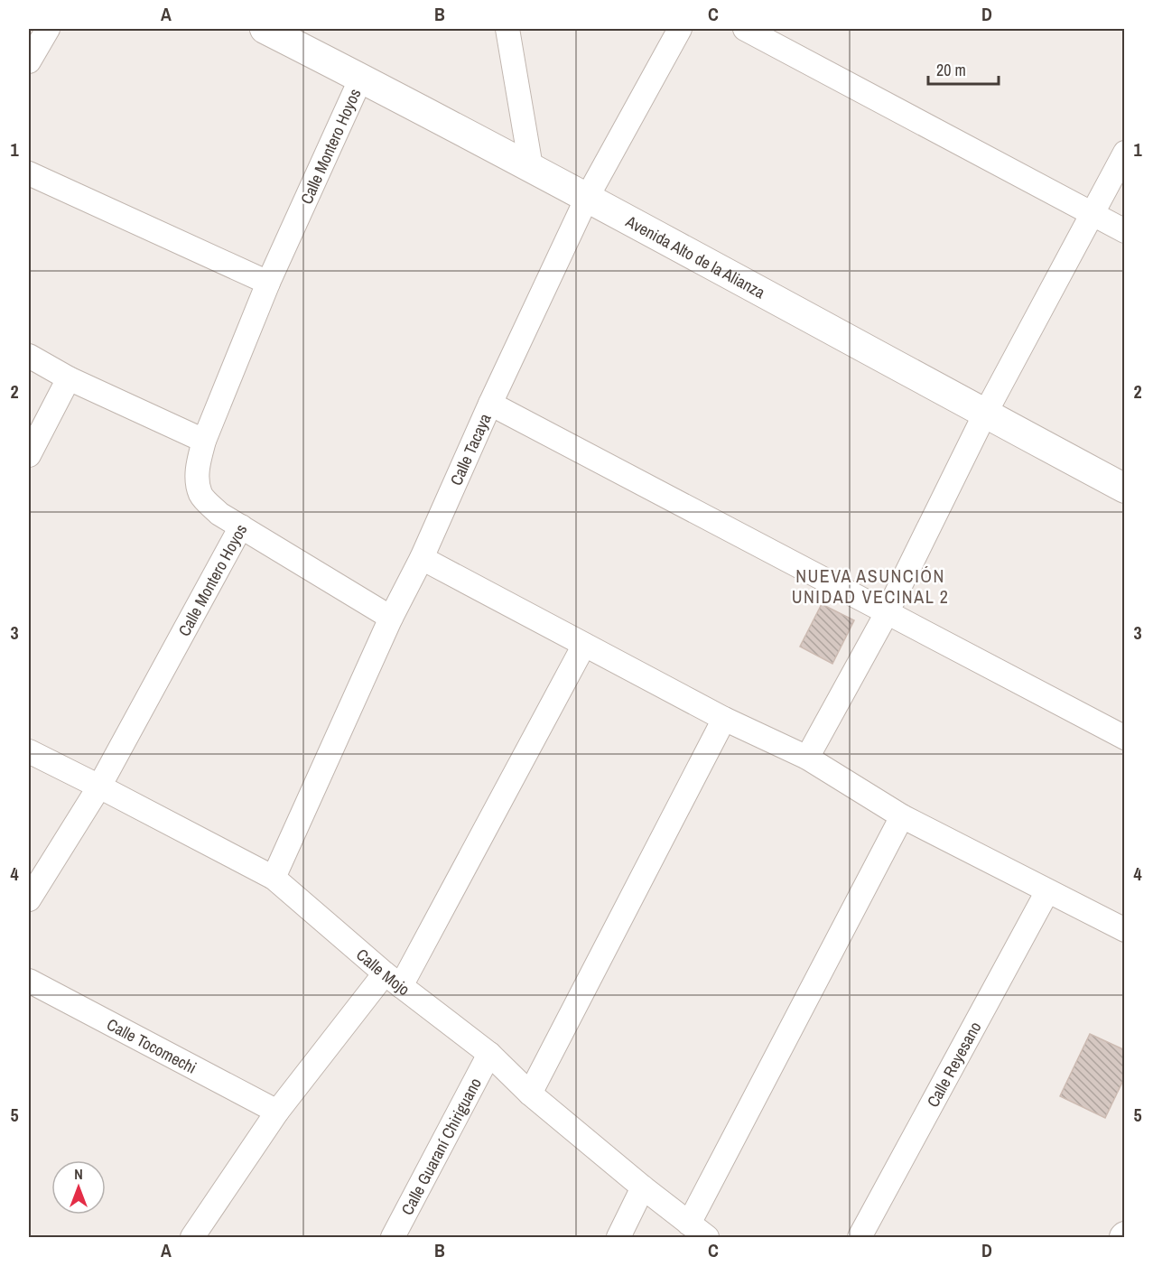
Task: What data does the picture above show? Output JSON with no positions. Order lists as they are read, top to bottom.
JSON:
{
  "streets": {
    "street": [
      "Calle Montero Hoyos",
      "Avenida Alto de la Alianza",
      "Calle Tacaya",
      "Calle Mojo",
      "Calle Tocomechi",
      "Calle Reyesano",
      "Calle Guaraní Chiriguano"
    ]
  },
  "crossings": [
    ["Calle Montero Hoyos", "Avenida Alto de la Alianza"],
    ["Calle Montero Hoyos", "Calle Mojo"],
    ["Avenida Alto de la Alianza", "Calle Tacaya"],
    ["Calle Tacaya", "Calle Mojo"],
    ["Calle Mojo", "Calle Guaraní Chiriguano"]
  ],
  "districts": ["NUEVA ASUNCIÓN UNIDAD VECINAL 2"],
  "scale_bar": "20 m",
  "north": "top",
  "grid": {
    "columns": [
      "A",
      "B",
      "C",
      "D"
    ],
    "rows": [
      "1",
      "2",
      "3",
      "4",
      "5"
    ]
  }
}
